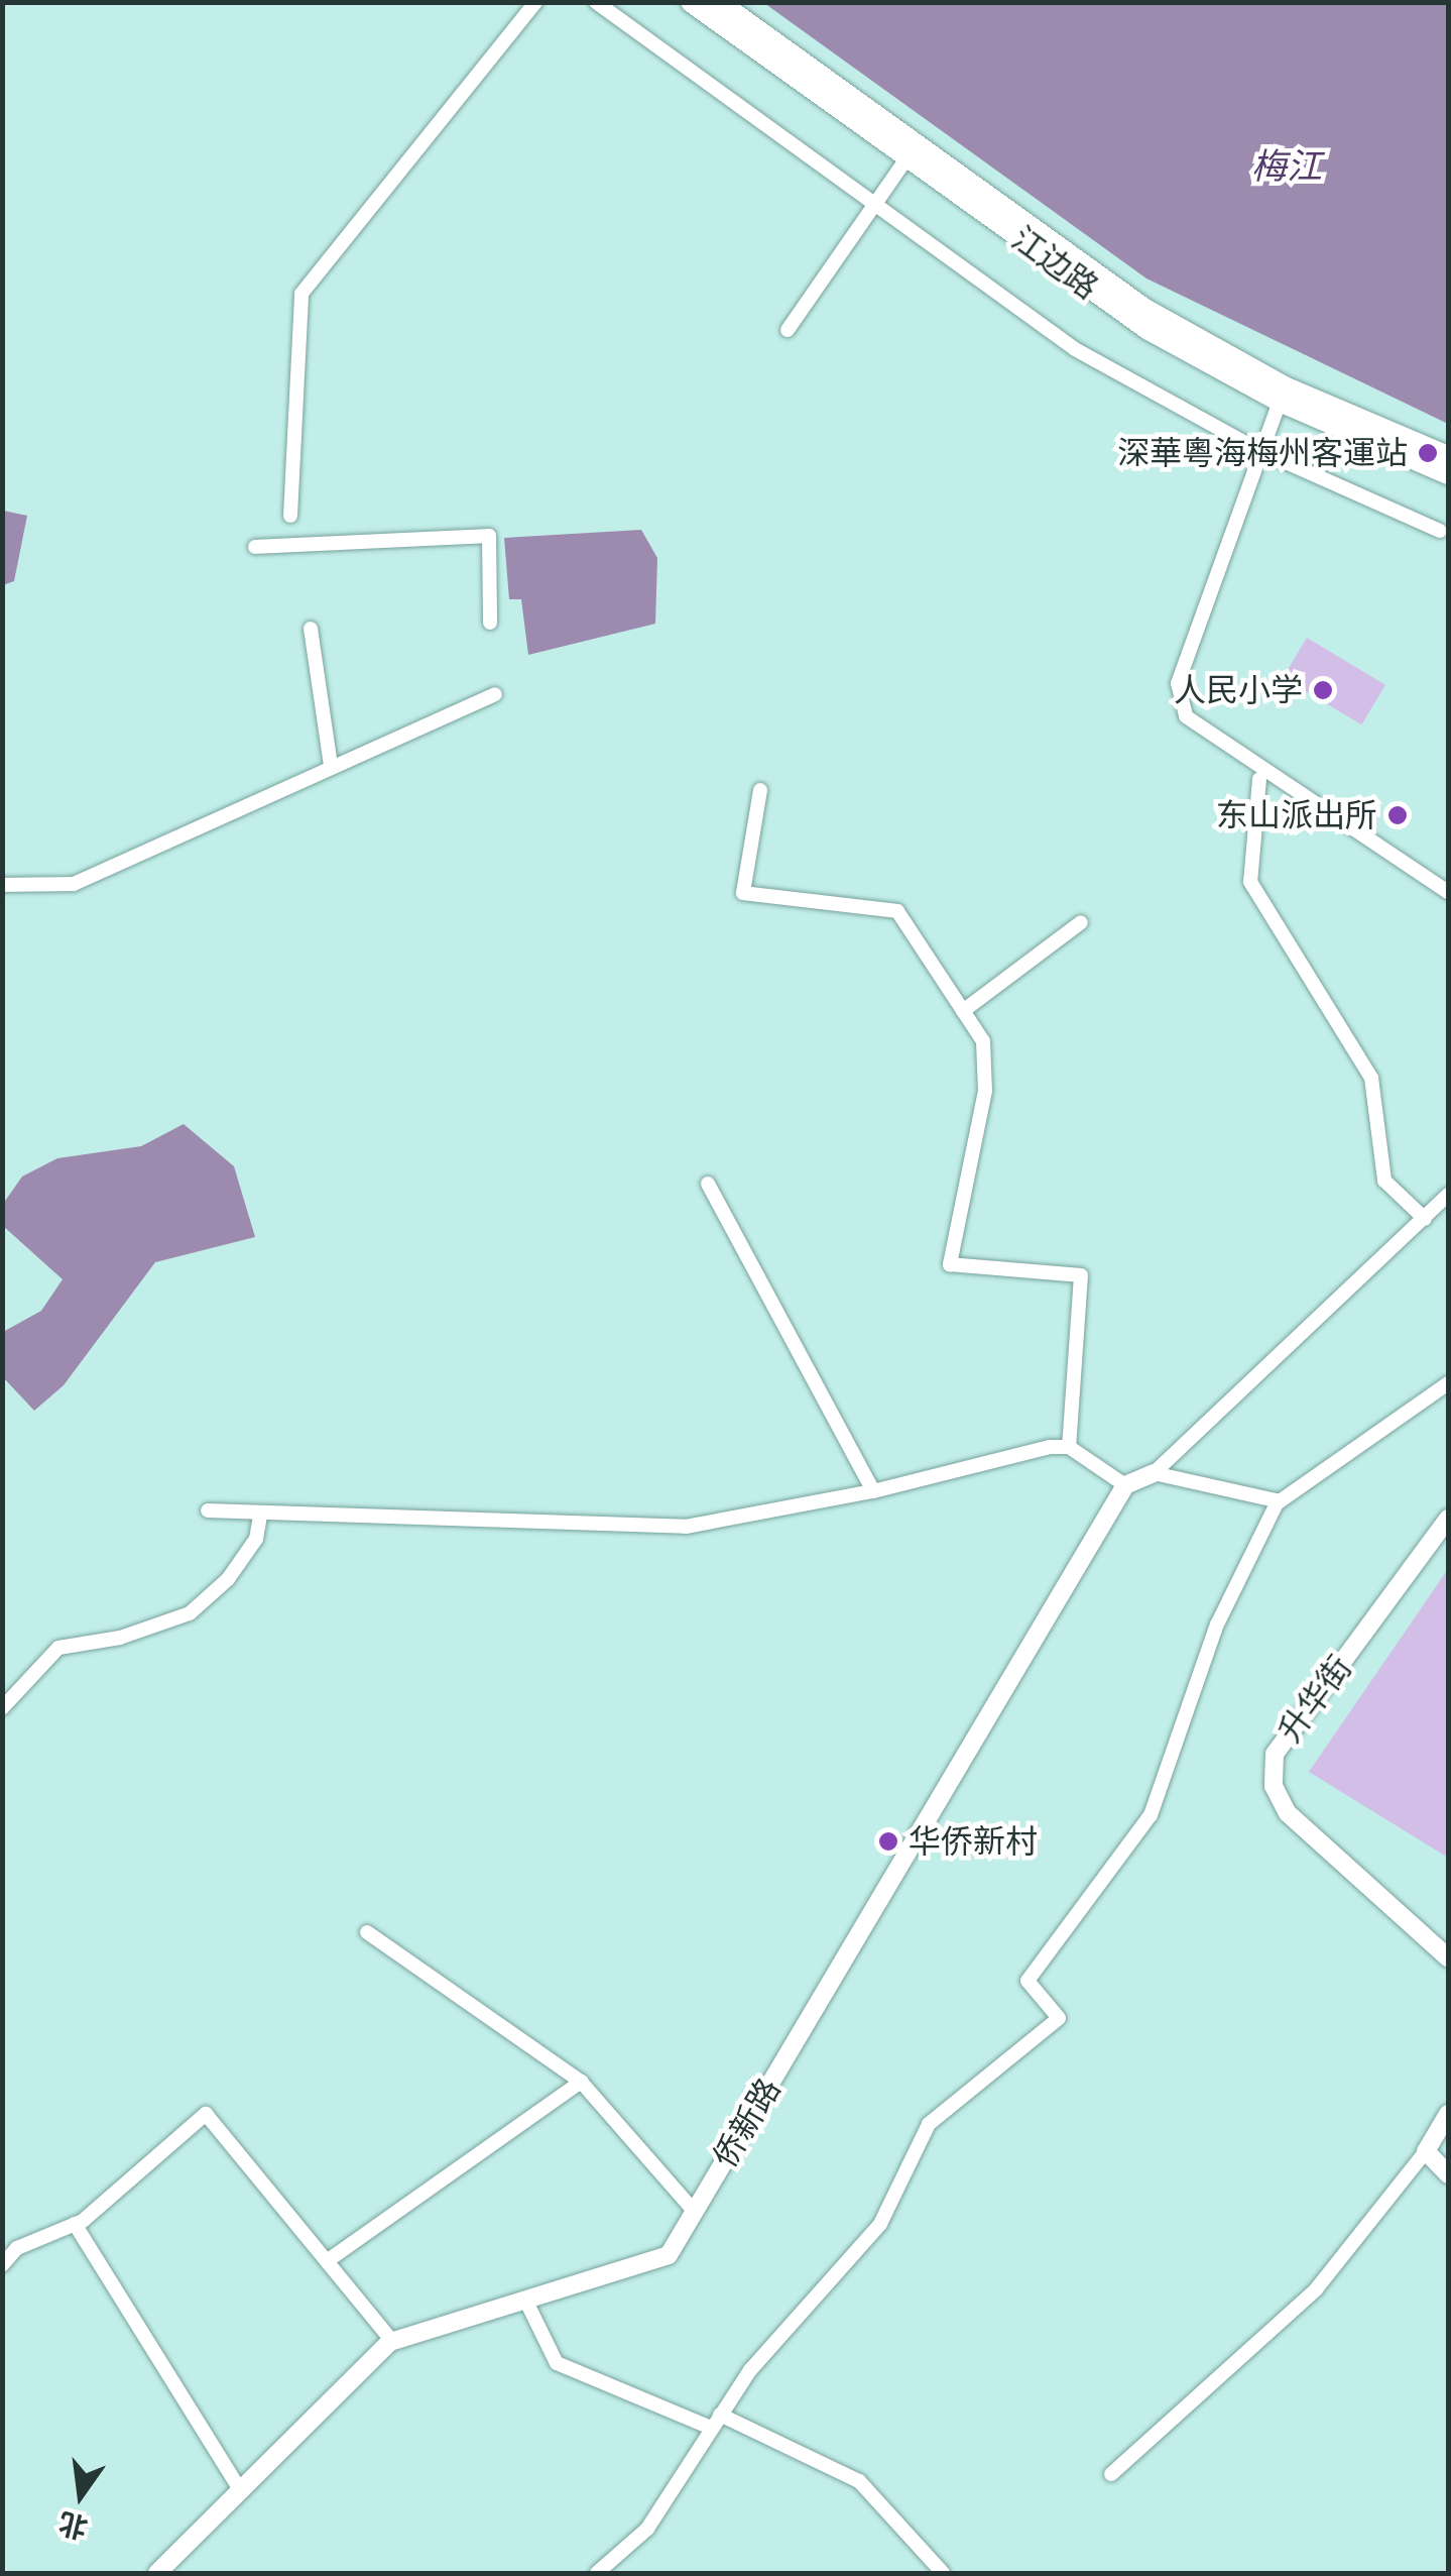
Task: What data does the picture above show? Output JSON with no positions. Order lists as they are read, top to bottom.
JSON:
{
  "streets": {
    "main road": ["江边路"],
    "street": ["升华街", "侨新路"]
  },
  "water": ["梅江"],
  "places": [
    "深華粵海梅州客運站",
    "人民小学",
    "东山派出所",
    "华侨新村"
  ],
  "north": "bottom"
}
